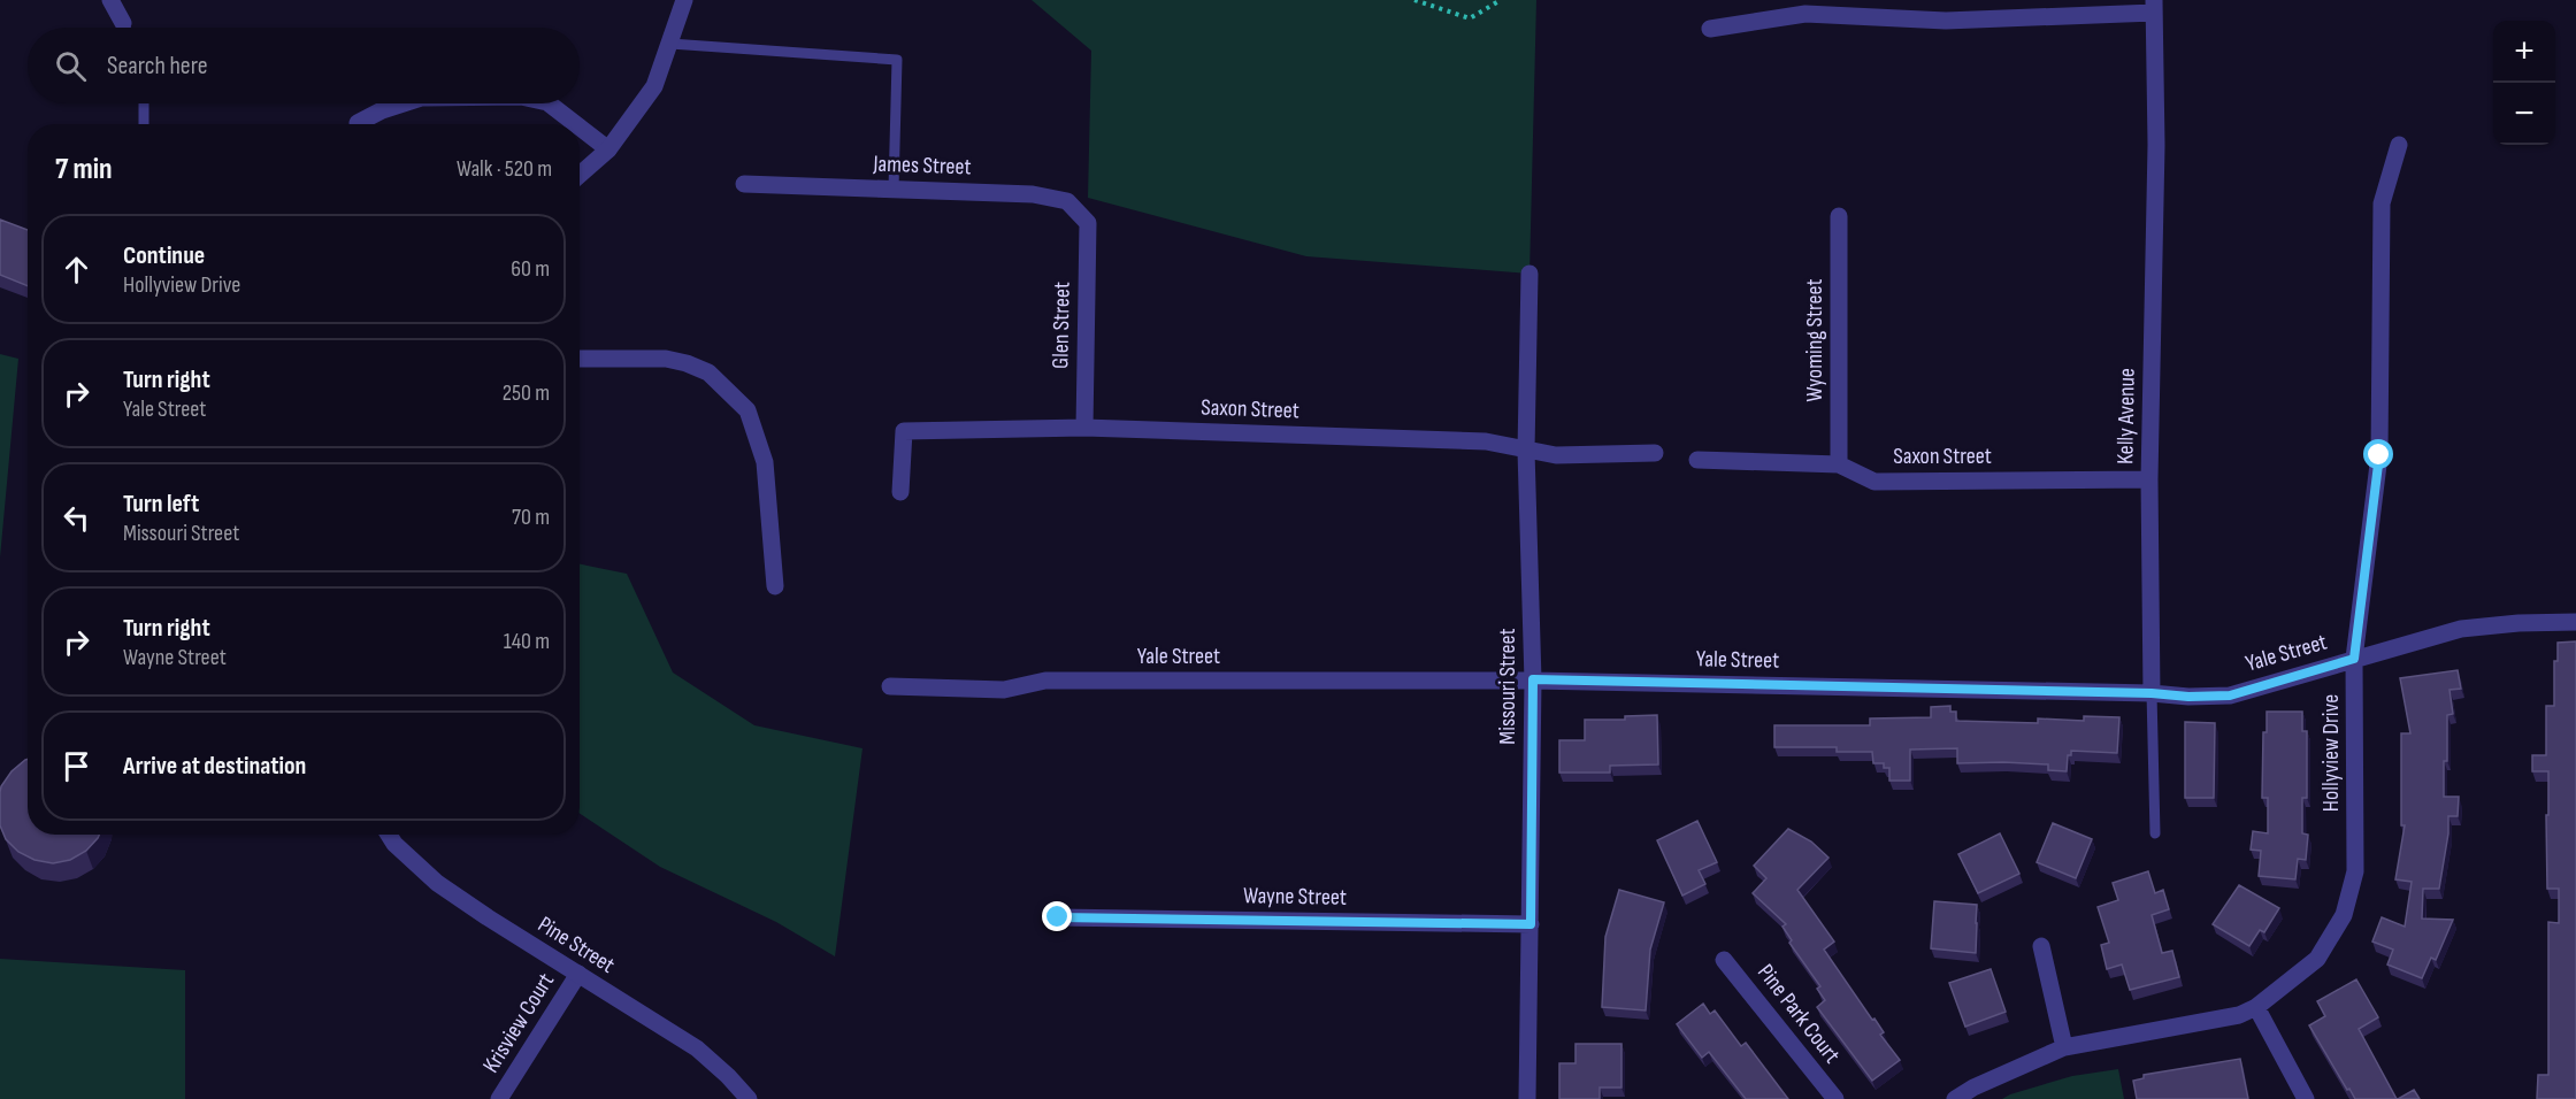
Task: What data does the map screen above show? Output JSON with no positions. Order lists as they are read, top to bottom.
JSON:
{
  "streets": {
    "street": [
      "James Street",
      "Glen Street",
      "Wyoming Street",
      "Saxon Street",
      "Kelly Avenue",
      "Yale Street",
      "Missouri Street",
      "Hollyview Drive",
      "Wayne Street",
      "Pine Street",
      "Pine Park Court",
      "Krisview Court"
    ]
  },
  "crossings": [
    ["James Street", "Glen Street"],
    ["Glen Street", "Saxon Street"],
    ["Wyoming Street", "Saxon Street"],
    ["Saxon Street", "Kelly Avenue"],
    ["Saxon Street", "Missouri Street"],
    ["Kelly Avenue", "Yale Street"],
    ["Yale Street", "Missouri Street"],
    ["Yale Street", "Hollyview Drive"],
    ["Missouri Street", "Wayne Street"],
    ["Pine Street", "Krisview Court"]
  ],
  "page": {
    "map_buttons": ["+", "−"],
    "search": "Search here",
    "heading": ["7 min", "Walk · 520 m"],
    "list": [
      ["Continue", "Hollyview Drive", "60 m"],
      ["Turn right", "Yale Street", "250 m"],
      ["Turn left", "Missouri Street", "70 m"],
      ["Turn right", "Wayne Street", "140 m"],
      "Arrive at destination"
    ]
  }
}
